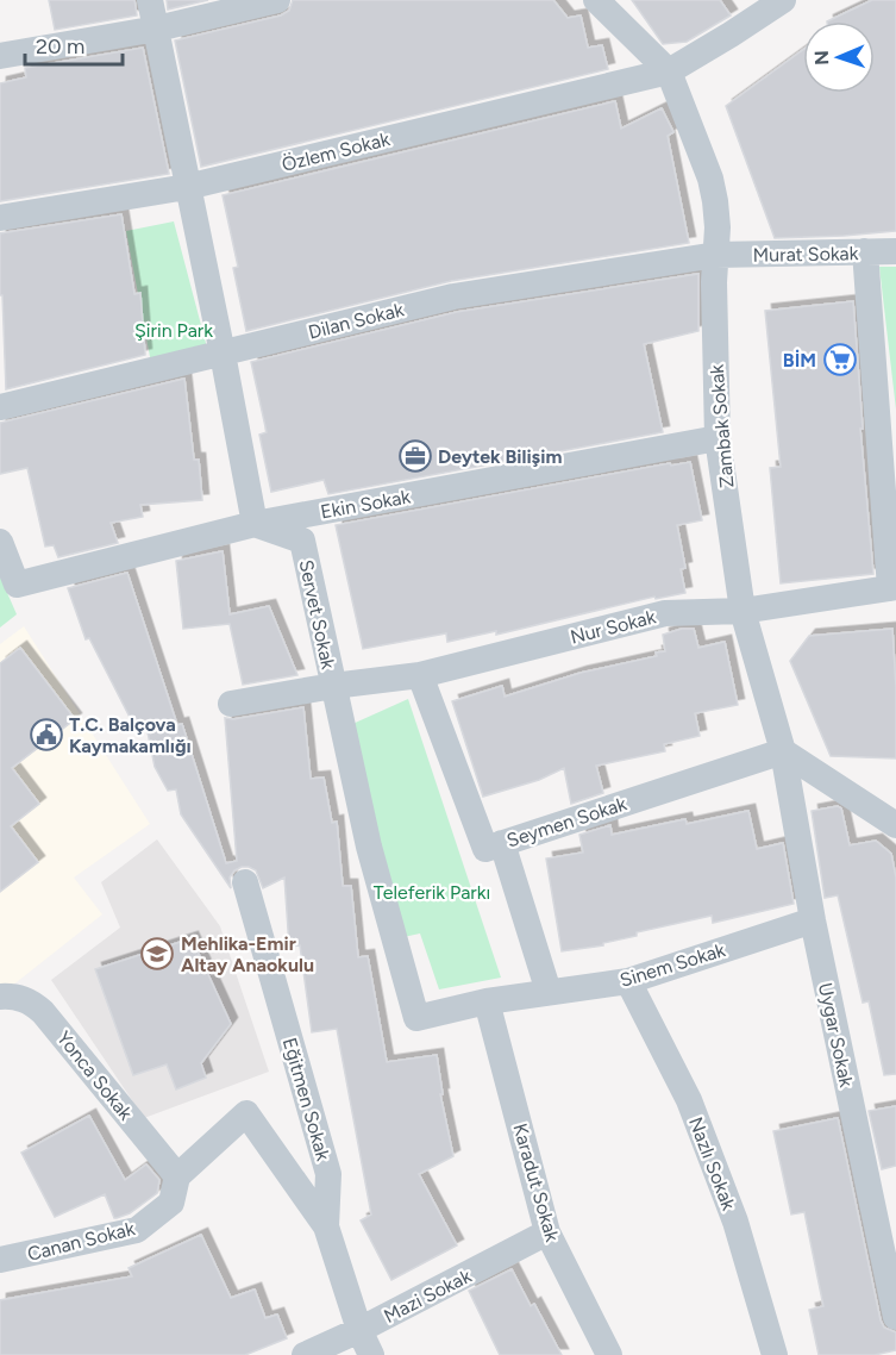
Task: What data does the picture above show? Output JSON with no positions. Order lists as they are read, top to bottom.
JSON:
{
  "streets": {
    "street": [
      "Özlem Sokak",
      "Murat Sokak",
      "Dilan Sokak",
      "Zambak Sokak",
      "Ekin Sokak",
      "Servet Sokak",
      "Nur Sokak",
      "Seymen Sokak",
      "Sinem Sokak",
      "Uygar Sokak",
      "Yonca Sokak",
      "Eğitmen Sokak",
      "Nazlı Sokak",
      "Karadut Sokak",
      "Canan Sokak",
      "Mazi Sokak"
    ]
  },
  "crossings": [
    ["Özlem Sokak", "Zambak Sokak"],
    ["Murat Sokak", "Dilan Sokak"],
    ["Murat Sokak", "Zambak Sokak"],
    ["Dilan Sokak", "Zambak Sokak"],
    ["Zambak Sokak", "Ekin Sokak"],
    ["Zambak Sokak", "Nur Sokak"],
    ["Zambak Sokak", "Seymen Sokak"],
    ["Zambak Sokak", "Uygar Sokak"],
    ["Ekin Sokak", "Servet Sokak"],
    ["Servet Sokak", "Nur Sokak"],
    ["Servet Sokak", "Sinem Sokak"],
    ["Servet Sokak", "Karadut Sokak"],
    ["Nur Sokak", "Seymen Sokak"],
    ["Seymen Sokak", "Uygar Sokak"],
    ["Sinem Sokak", "Uygar Sokak"],
    ["Sinem Sokak", "Nazlı Sokak"],
    ["Sinem Sokak", "Karadut Sokak"],
    ["Yonca Sokak", "Canan Sokak"],
    ["Eğitmen Sokak", "Mazi Sokak"],
    ["Karadut Sokak", "Mazi Sokak"]
  ],
  "parks": ["Şirin Park", "Teleferik Parkı"],
  "places": {
    "supermarket": ["BİM"],
    "office": ["Deytek Bilişim"],
    "public building": ["T.C. Balçova Kaymakamlığı"],
    "school or university": ["Mehlika-Emir Altay Anaokulu"]
  },
  "scale_bar": "20 m",
  "north": "left"
}
